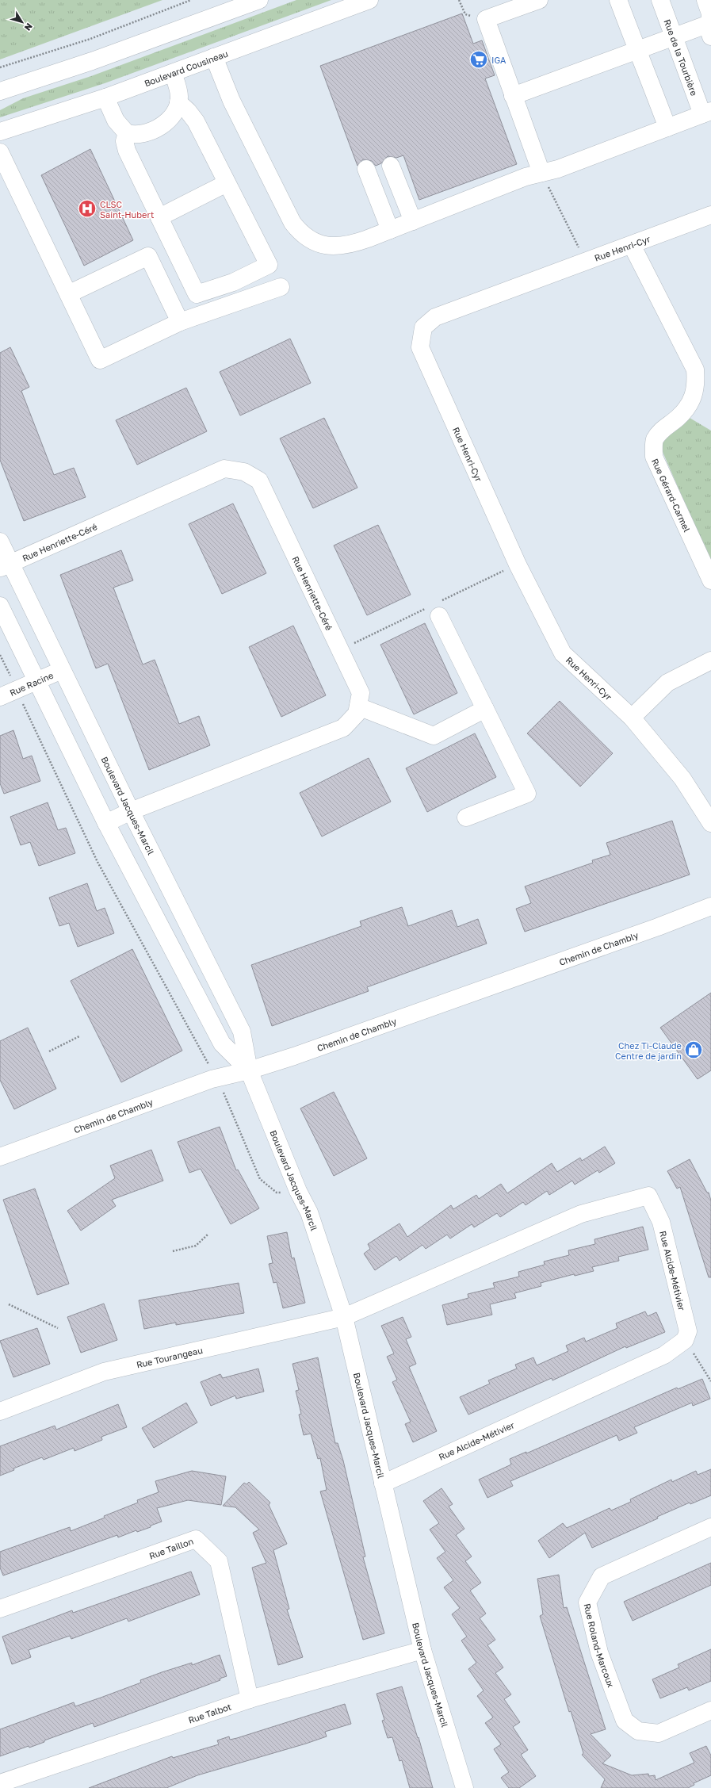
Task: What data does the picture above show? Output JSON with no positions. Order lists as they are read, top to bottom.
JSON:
{
  "streets": {
    "street": [
      "Rue de la Tourbière",
      "Boulevard Cousineau",
      "Rue Henri-Cyr",
      "Rue Gérard-Carmel",
      "Rue Henriette-Céré",
      "Rue Racine",
      "Boulevard Jacques-Marcil",
      "Chemin de Chambly",
      "Rue Alcide-Métivier",
      "Rue Tourangeau",
      "Rue Taillon",
      "Rue Roland-Marcoux",
      "Rue Talbot"
    ]
  },
  "crossings": [
    ["Rue Henri-Cyr", "Rue Gérard-Carmel"],
    ["Rue Henriette-Céré", "Boulevard Jacques-Marcil"],
    ["Rue Racine", "Boulevard Jacques-Marcil"],
    ["Boulevard Jacques-Marcil", "Chemin de Chambly"],
    ["Boulevard Jacques-Marcil", "Rue Alcide-Métivier"],
    ["Boulevard Jacques-Marcil", "Rue Tourangeau"],
    ["Boulevard Jacques-Marcil", "Rue Talbot"],
    ["Rue Alcide-Métivier", "Rue Tourangeau"],
    ["Rue Taillon", "Rue Talbot"]
  ],
  "places": {
    "supermarket": ["IGA"],
    "hospital": ["CLSC Saint-Hubert"],
    "shop": ["Chez Ti-Claude Centre de jardin"]
  },
  "north": "bottom right"
}
